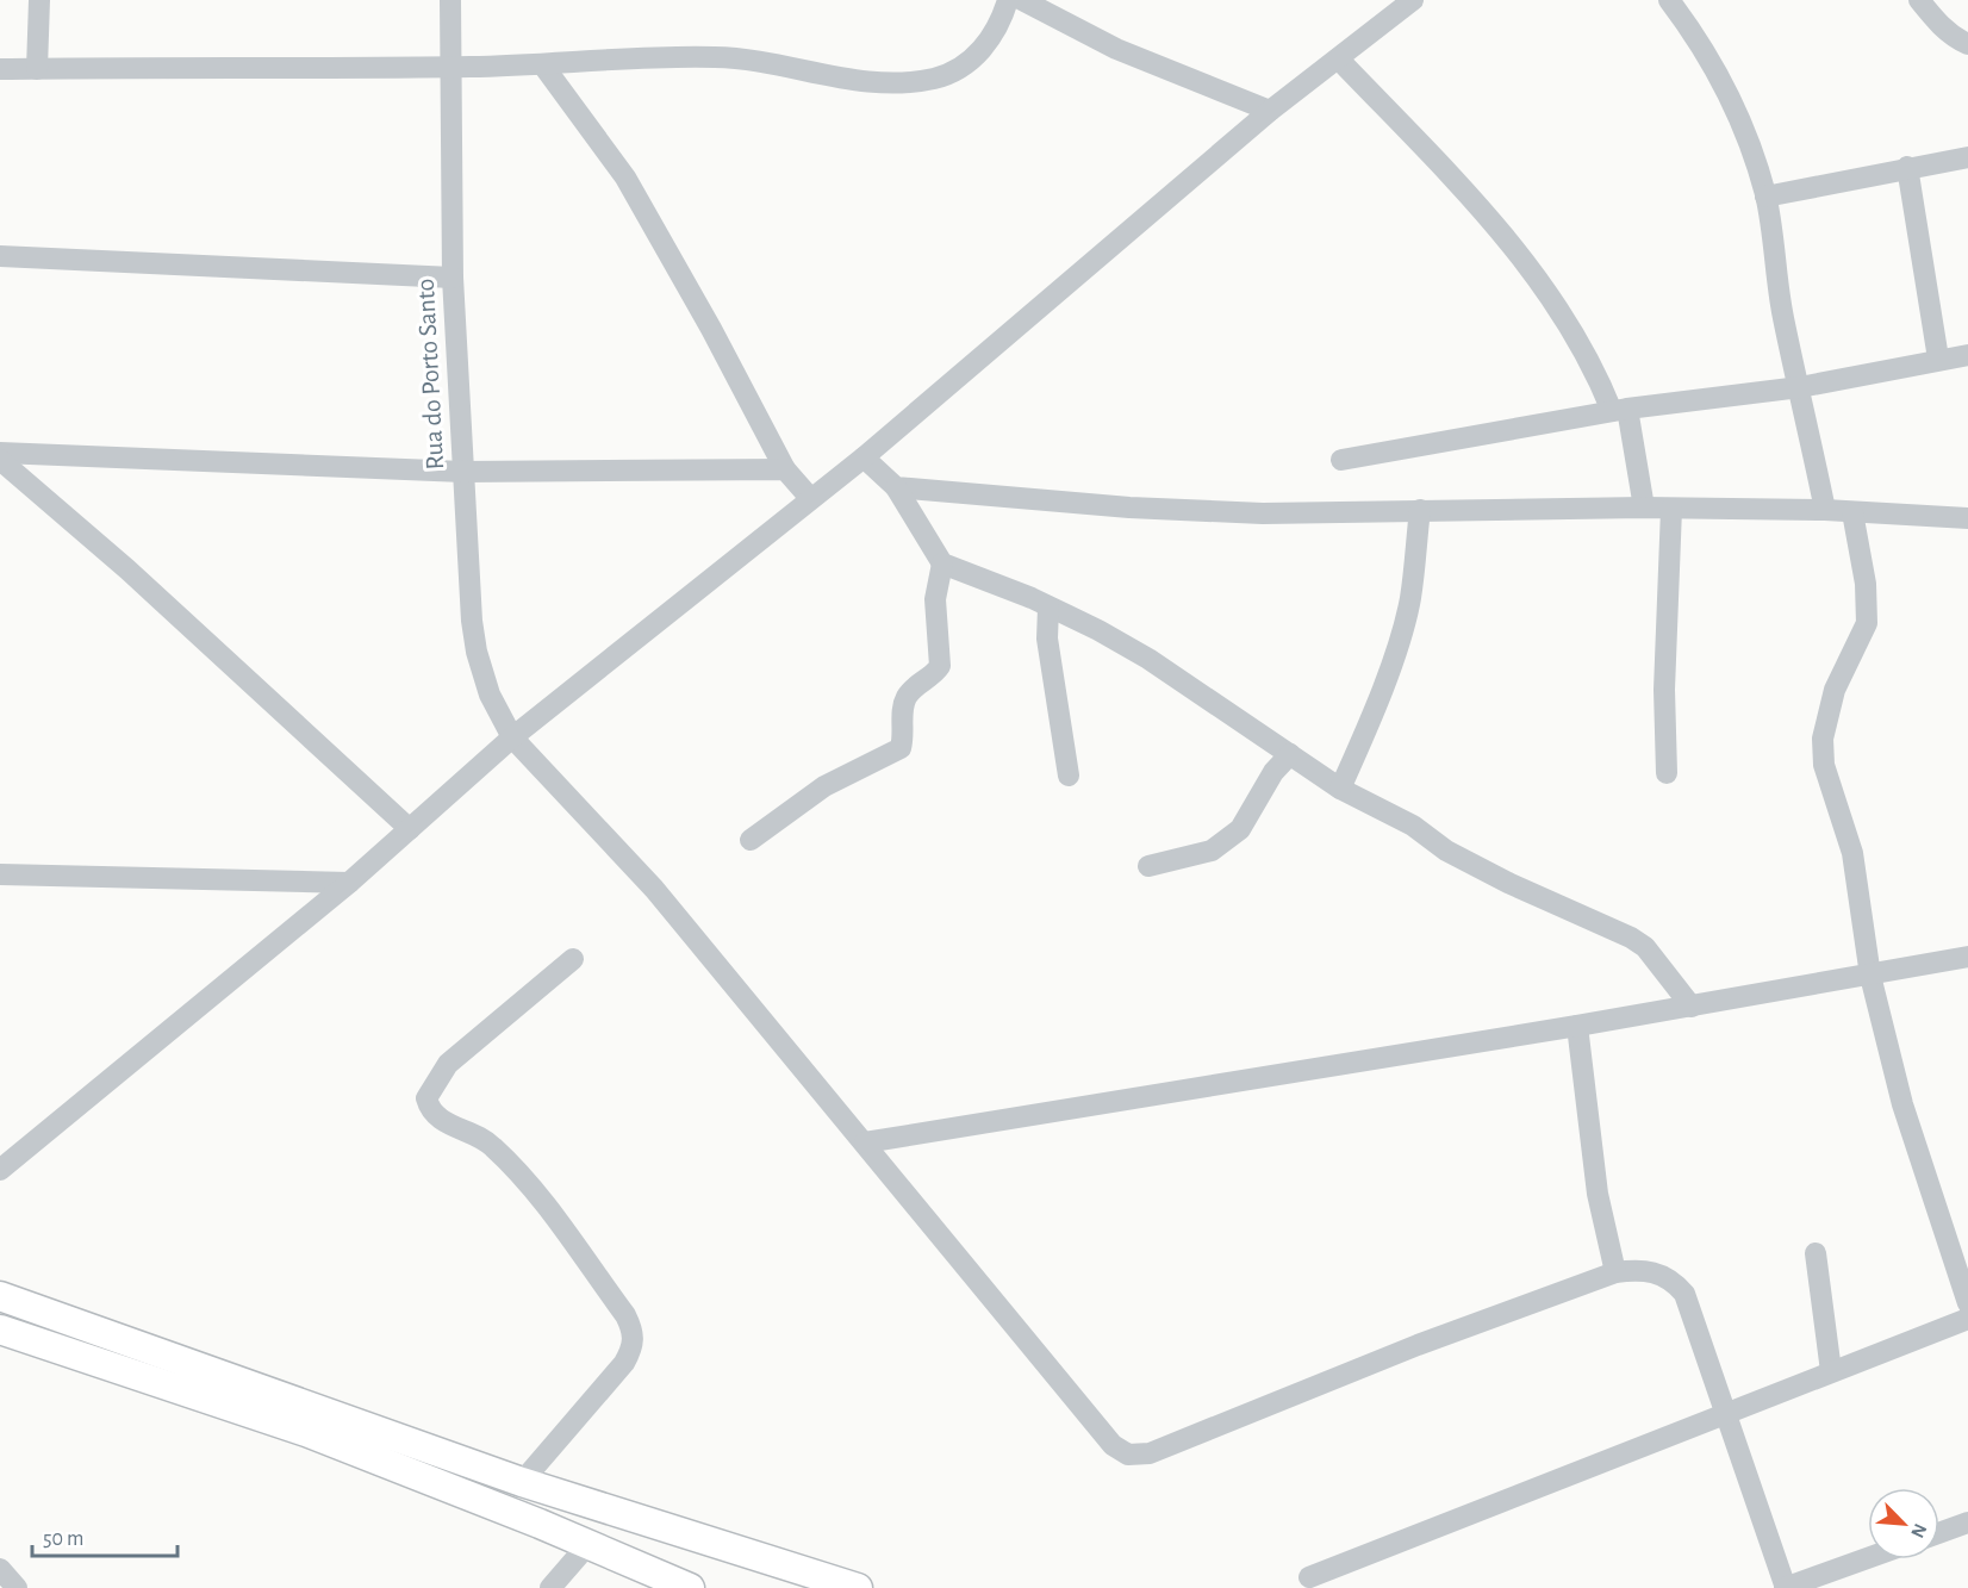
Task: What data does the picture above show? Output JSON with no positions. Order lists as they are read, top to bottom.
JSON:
{
  "streets": {
    "street": ["Rua do Porto Santo"]
  },
  "scale_bar": "50 m",
  "north": "bottom right"
}
